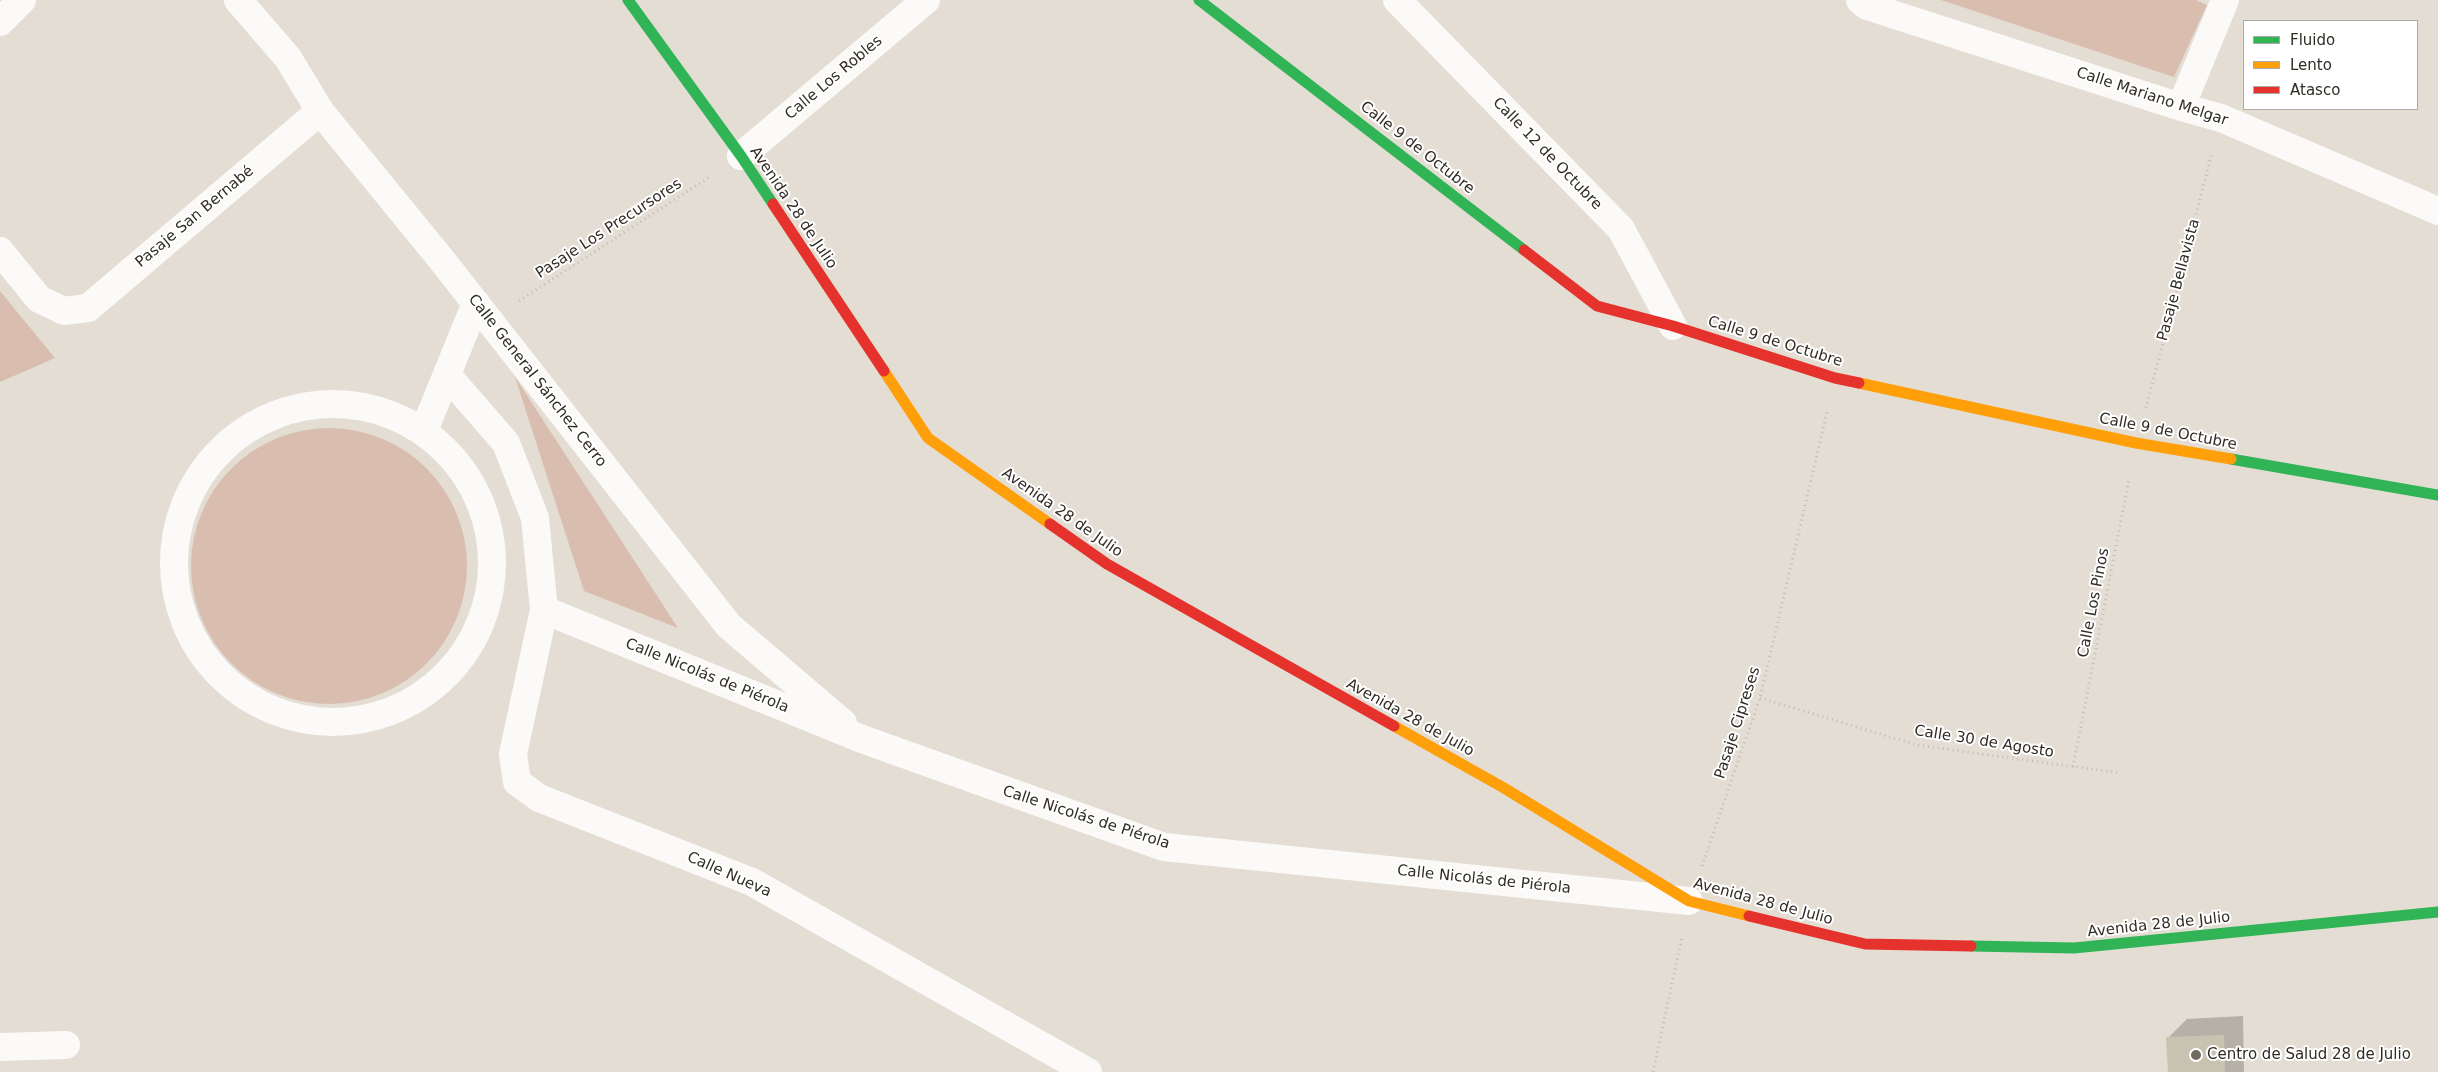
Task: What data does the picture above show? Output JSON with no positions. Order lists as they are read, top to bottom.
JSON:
{
  "streets": {
    "street": [
      "Calle Los Robles",
      "Calle Mariano Melgar",
      "Calle 9 de Octubre",
      "Calle 12 de Octubre",
      "Avenida 28 de Julio",
      "Pasaje San Bernabé",
      "Calle General Sánchez Cerro",
      "Calle Nicolás de Piérola",
      "Calle Nueva"
    ],
    "path": [
      "Pasaje Los Precursores",
      "Pasaje Bellavista",
      "Calle Los Pinos",
      "Pasaje Cipreses",
      "Calle 30 de Agosto"
    ]
  },
  "crossings": [
    ["Calle Los Robles", "Avenida 28 de Julio"],
    ["Calle Los Robles", "Pasaje Los Precursores"],
    ["Calle Mariano Melgar", "Pasaje Bellavista"],
    ["Calle 9 de Octubre", "Calle 12 de Octubre"],
    ["Calle 9 de Octubre", "Pasaje Bellavista"],
    ["Calle 9 de Octubre", "Calle Los Pinos"],
    ["Calle 9 de Octubre", "Pasaje Cipreses"],
    ["Avenida 28 de Julio", "Pasaje Los Precursores"],
    ["Avenida 28 de Julio", "Calle Nicolás de Piérola"],
    ["Avenida 28 de Julio", "Pasaje Cipreses"],
    ["Pasaje San Bernabé", "Calle General Sánchez Cerro"],
    ["Pasaje Los Precursores", "Calle General Sánchez Cerro"],
    ["Pasaje Bellavista", "Calle Los Pinos"],
    ["Calle General Sánchez Cerro", "Calle Nicolás de Piérola"],
    ["Calle Los Pinos", "Calle 30 de Agosto"],
    ["Calle Nicolás de Piérola", "Pasaje Cipreses"],
    ["Calle Nicolás de Piérola", "Calle Nueva"],
    ["Pasaje Cipreses", "Calle 30 de Agosto"]
  ],
  "places": ["Centro de Salud 28 de Julio"],
  "legend": ["Fluido", "Lento", "Atasco"]
}
